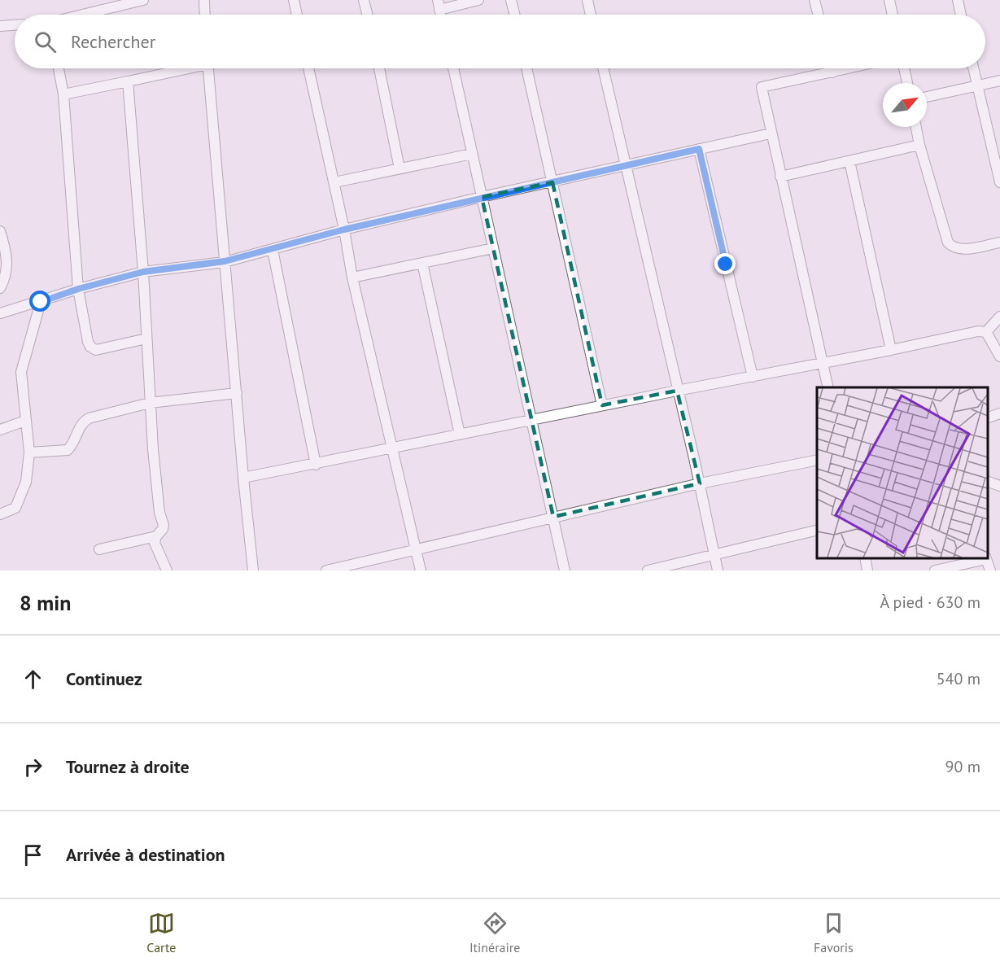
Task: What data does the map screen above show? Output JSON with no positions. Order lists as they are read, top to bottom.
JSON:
{
  "north": "top right",
  "page": {
    "search": "Rechercher",
    "heading": ["8 min", "À pied · 630 m"],
    "list": [
      ["Continuez", "540 m"],
      ["Tournez à droite", "90 m"],
      "Arrivée à destination"
    ],
    "nav": ["Carte", "Itinéraire", "Favoris"]
  }
}
